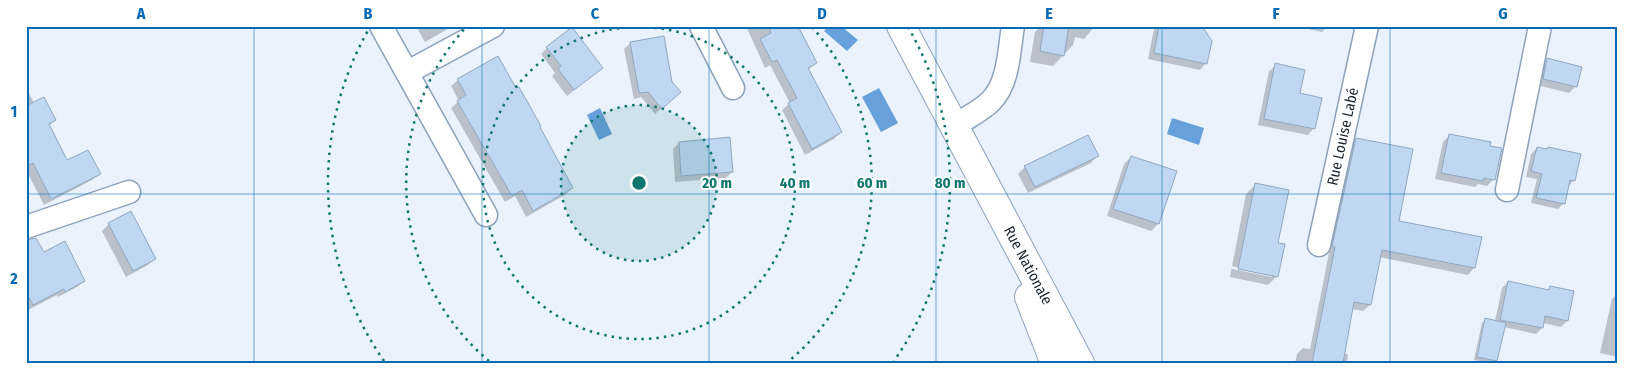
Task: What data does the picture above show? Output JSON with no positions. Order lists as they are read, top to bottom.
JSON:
{
  "streets": {
    "main road": ["Rue Nationale"],
    "street": ["Rue Louise Labé"]
  },
  "grid": {
    "columns": [
      "A",
      "B",
      "C",
      "D",
      "E",
      "F",
      "G"
    ],
    "rows": ["1", "2"]
  },
  "rings": [
    "20 m",
    "40 m",
    "60 m",
    "80 m"
  ]
}
